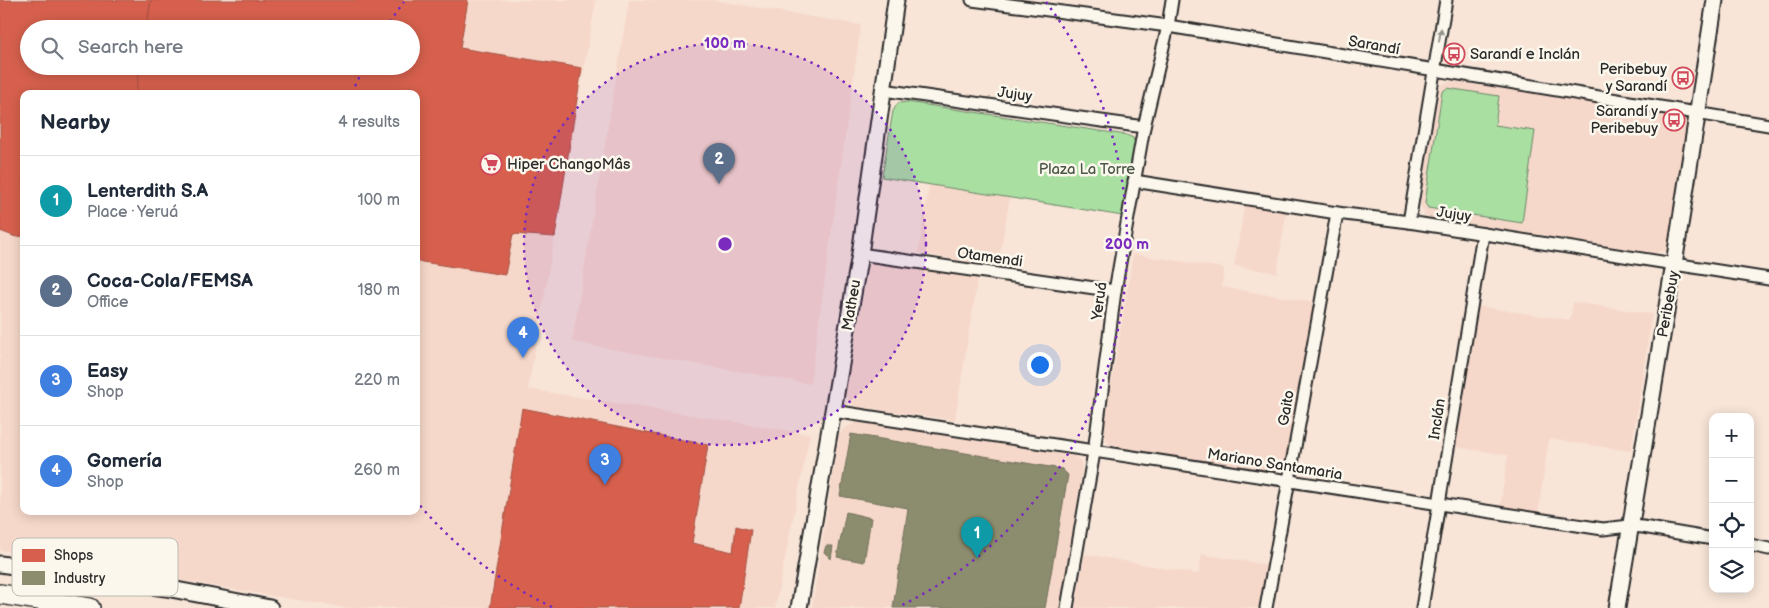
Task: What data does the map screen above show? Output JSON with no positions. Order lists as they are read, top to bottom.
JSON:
{
  "streets": {
    "street": [
      "Sarandí",
      "Jujuy",
      "Otamendi",
      "Yeruá",
      "Peribebuy",
      "Matheu",
      "Gaito",
      "Inclán",
      "Mariano Santamaria"
    ]
  },
  "crossings": [
    ["Sarandí", "Yeruá"],
    ["Sarandí", "Peribebuy"],
    ["Jujuy", "Yeruá"],
    ["Jujuy", "Peribebuy"],
    ["Jujuy", "Matheu"],
    ["Jujuy", "Gaito"],
    ["Jujuy", "Inclán"],
    ["Otamendi", "Yeruá"],
    ["Otamendi", "Matheu"],
    ["Yeruá", "Mariano Santamaria"],
    ["Peribebuy", "Mariano Santamaria"],
    ["Matheu", "Mariano Santamaria"],
    ["Gaito", "Mariano Santamaria"],
    ["Inclán", "Mariano Santamaria"]
  ],
  "parks": ["Plaza La Torre"],
  "places": {
    "bus stop": ["Sarandí e Inclán", "Peribebuy y Sarandí", "Sarandí y Peribebuy"],
    "supermarket": ["Hiper ChangoMâs"]
  },
  "legend": ["Shops", "Industry"],
  "page": {
    "search": "Search here",
    "heading": ["Nearby", "4 results"],
    "pins": [
      "2",
      "4",
      "3",
      "1"
    ],
    "list": [
      {
        "mark": "1",
        "name": "Lenterdith S.A",
        "note": "Place · Yeruá",
        "value": "100 m"
      },
      {
        "mark": "2",
        "name": "Coca-Cola/FEMSA",
        "note": "Office",
        "value": "180 m"
      },
      {
        "mark": "3",
        "name": "Easy",
        "note": "Shop",
        "value": "220 m"
      },
      {
        "mark": "4",
        "name": "Gomería",
        "note": "Shop",
        "value": "260 m"
      }
    ],
    "map_buttons": ["+", "−"]
  },
  "rings": ["100 m", "200 m"]
}
